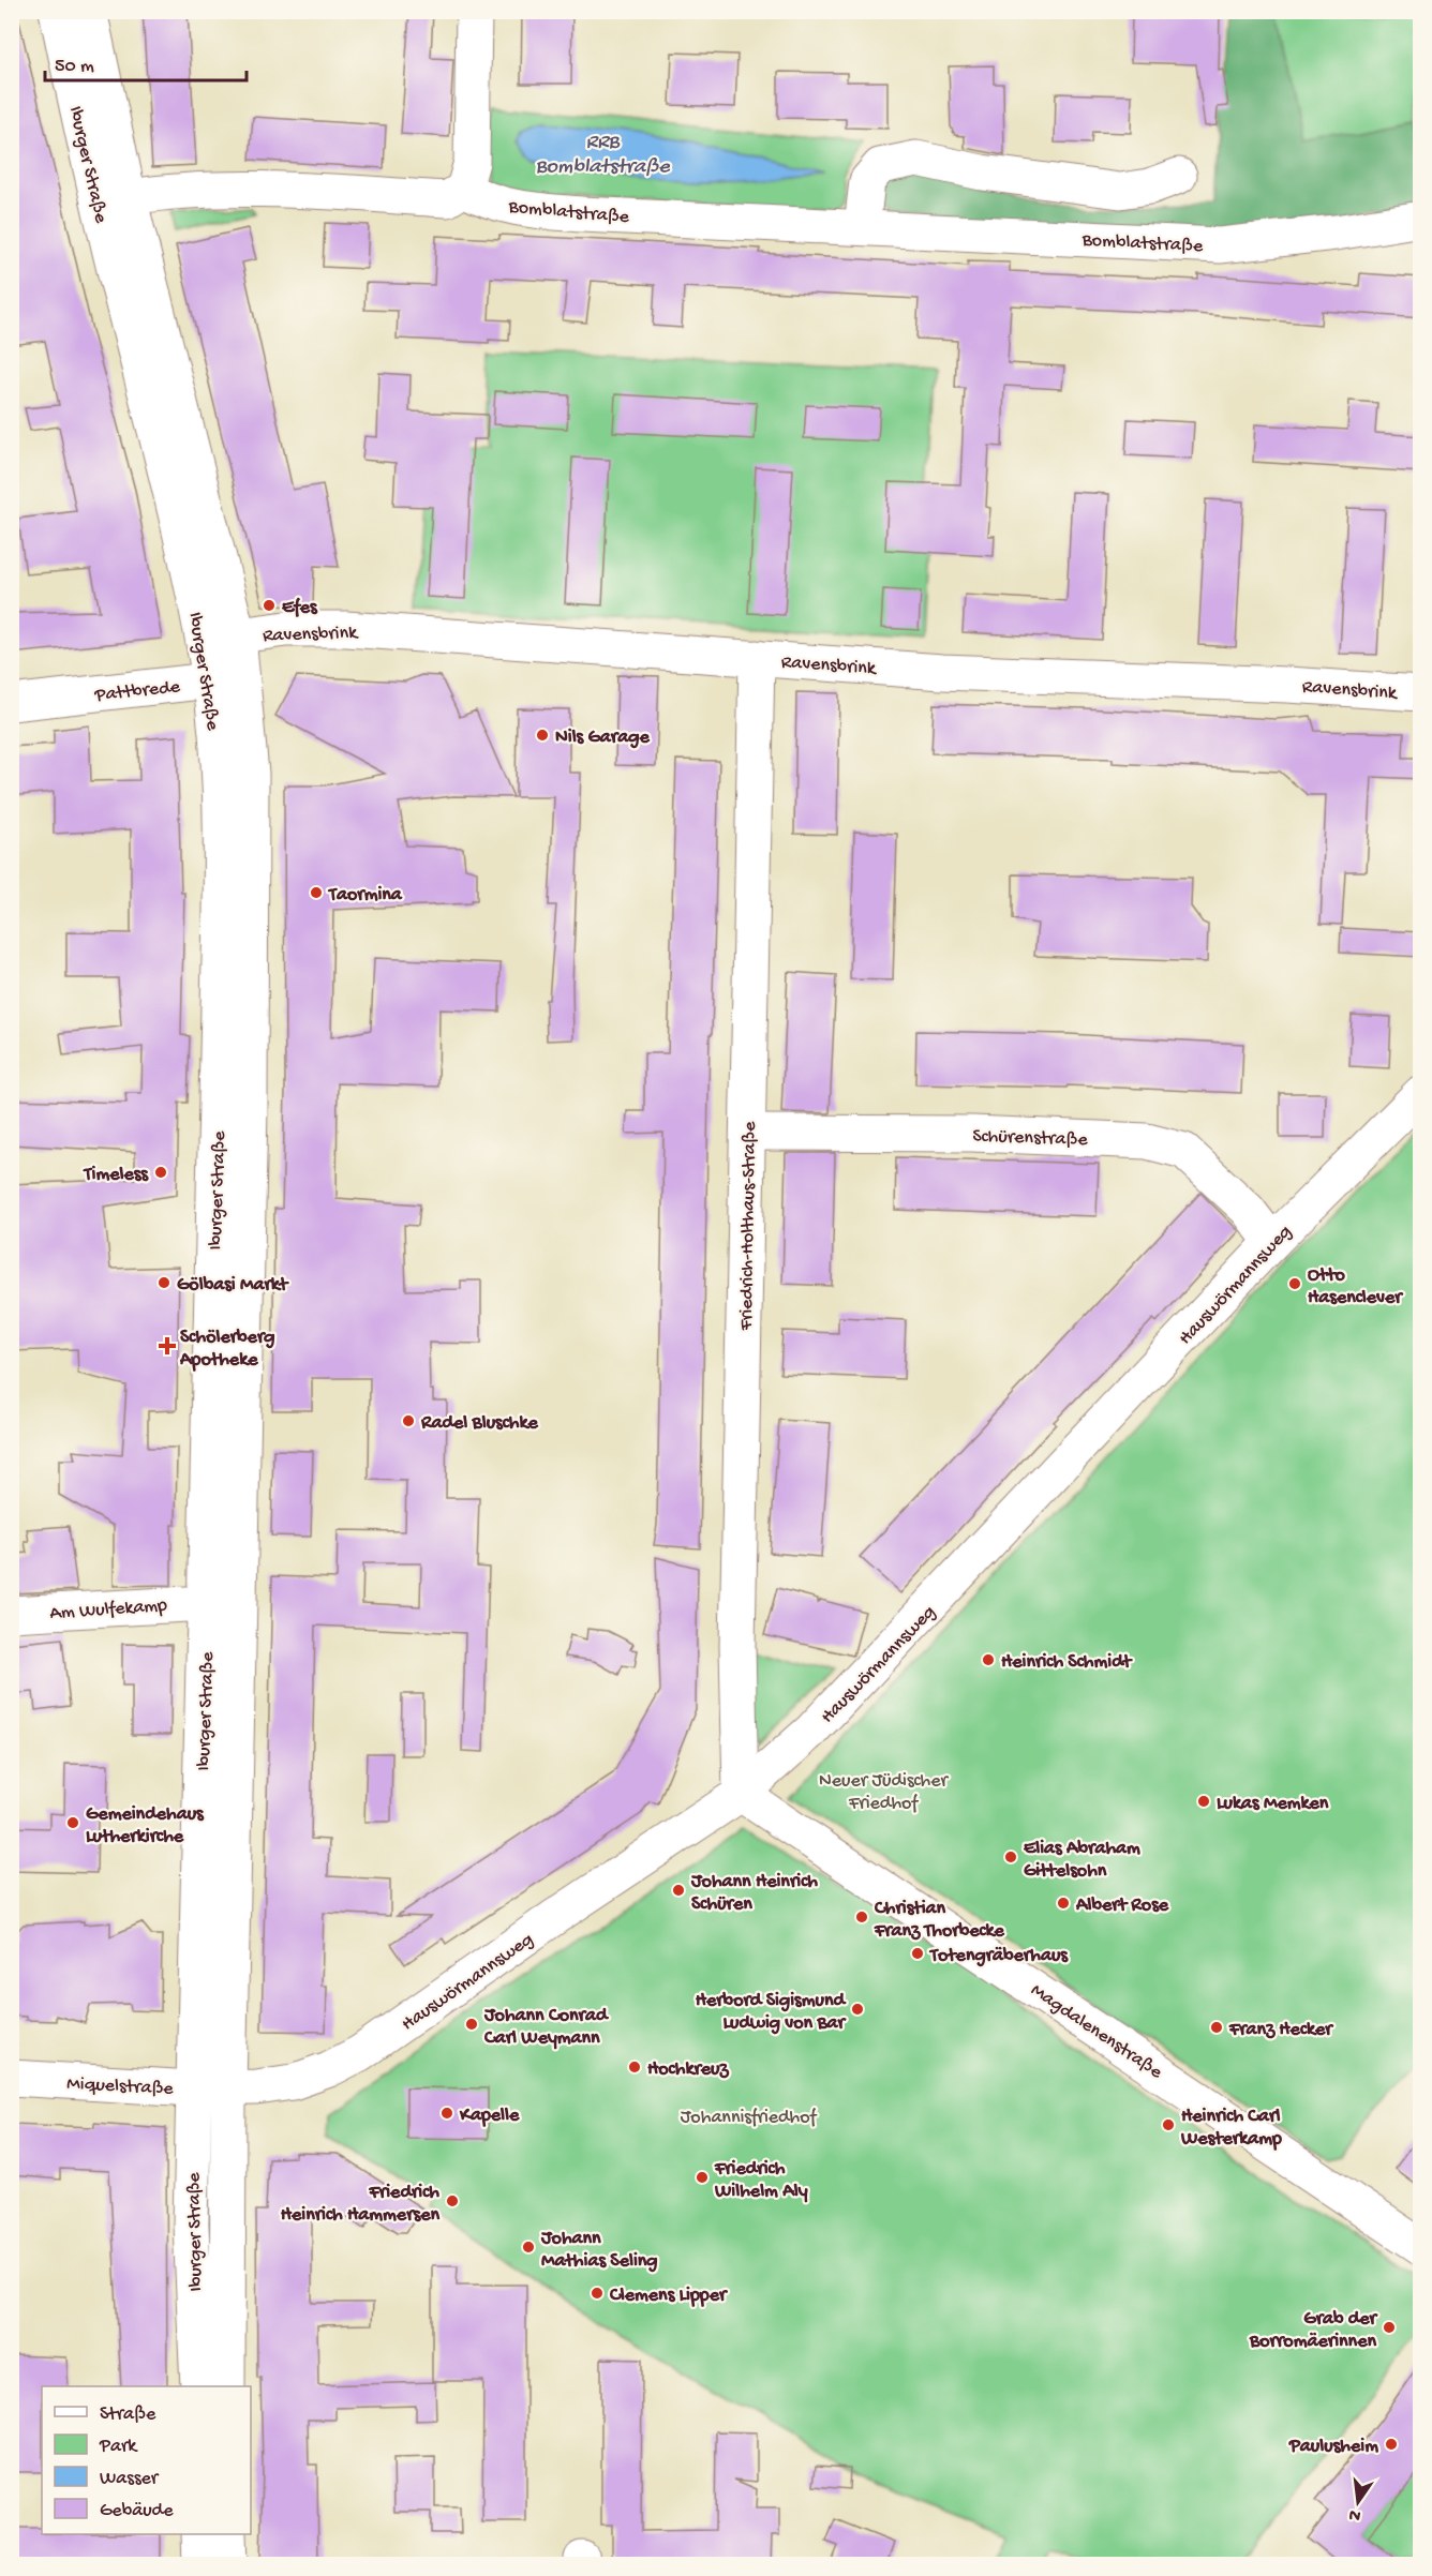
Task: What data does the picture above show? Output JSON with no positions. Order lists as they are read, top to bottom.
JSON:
{
  "streets": {
    "street": [
      "Iburger Straße",
      "Bomblatstraße",
      "Ravensbrink",
      "Pattbrede",
      "Schürenstraße",
      "Friedrich-Holthaus-Straße",
      "Hauswörmannsweg",
      "Am Wulfekamp",
      "Magdalenenstraße",
      "Miquelstraße"
    ]
  },
  "crossings": [
    ["Iburger Straße", "Ravensbrink"],
    ["Iburger Straße", "Pattbrede"],
    ["Iburger Straße", "Hauswörmannsweg"],
    ["Iburger Straße", "Am Wulfekamp"],
    ["Iburger Straße", "Miquelstraße"],
    ["Ravensbrink", "Friedrich-Holthaus-Straße"],
    ["Schürenstraße", "Friedrich-Holthaus-Straße"],
    ["Schürenstraße", "Hauswörmannsweg"],
    ["Friedrich-Holthaus-Straße", "Hauswörmannsweg"],
    ["Friedrich-Holthaus-Straße", "Magdalenenstraße"],
    ["Hauswörmannsweg", "Magdalenenstraße"],
    ["Hauswörmannsweg", "Miquelstraße"]
  ],
  "water": ["RRB Bomblatstraße"],
  "parks": ["Neuer Jüdischer Friedhof", "Johannisfriedhof"],
  "places": {
    "other": [
      "Efes",
      "Nils Garage",
      "Taormina",
      "Timeless",
      "Gölbasi Markt",
      "Otto Hasenclever",
      "Radel Bluschke",
      "Heinrich Schmidt",
      "Lukas Memken",
      "Gemeindehaus Lutherkirche",
      "Elias Abraham Gittelsohn",
      "Johann Heinrich Schüren",
      "Albert Rose",
      "Christian Franz Thorbecke",
      "Totengräberhaus",
      "Herbord Sigismund Ludwig von Bar",
      "Johann Conrad Carl Weymann",
      "Franz Hecker",
      "Hochkreuz",
      "Kapelle",
      "Heinrich Carl Westerkamp",
      "Friedrich Wilhelm Aly",
      "Friedrich Heinrich Hammersen",
      "Johann Mathias Seling",
      "Clemens Lipper",
      "Grab der Borromäerinnen",
      "Paulusheim"
    ],
    "health": ["Schölerberg Apotheke"]
  },
  "legend": [
    "Straße",
    "Park",
    "Wasser",
    "Gebäude"
  ],
  "scale_bar": "50 m",
  "north": "bottom"
}
